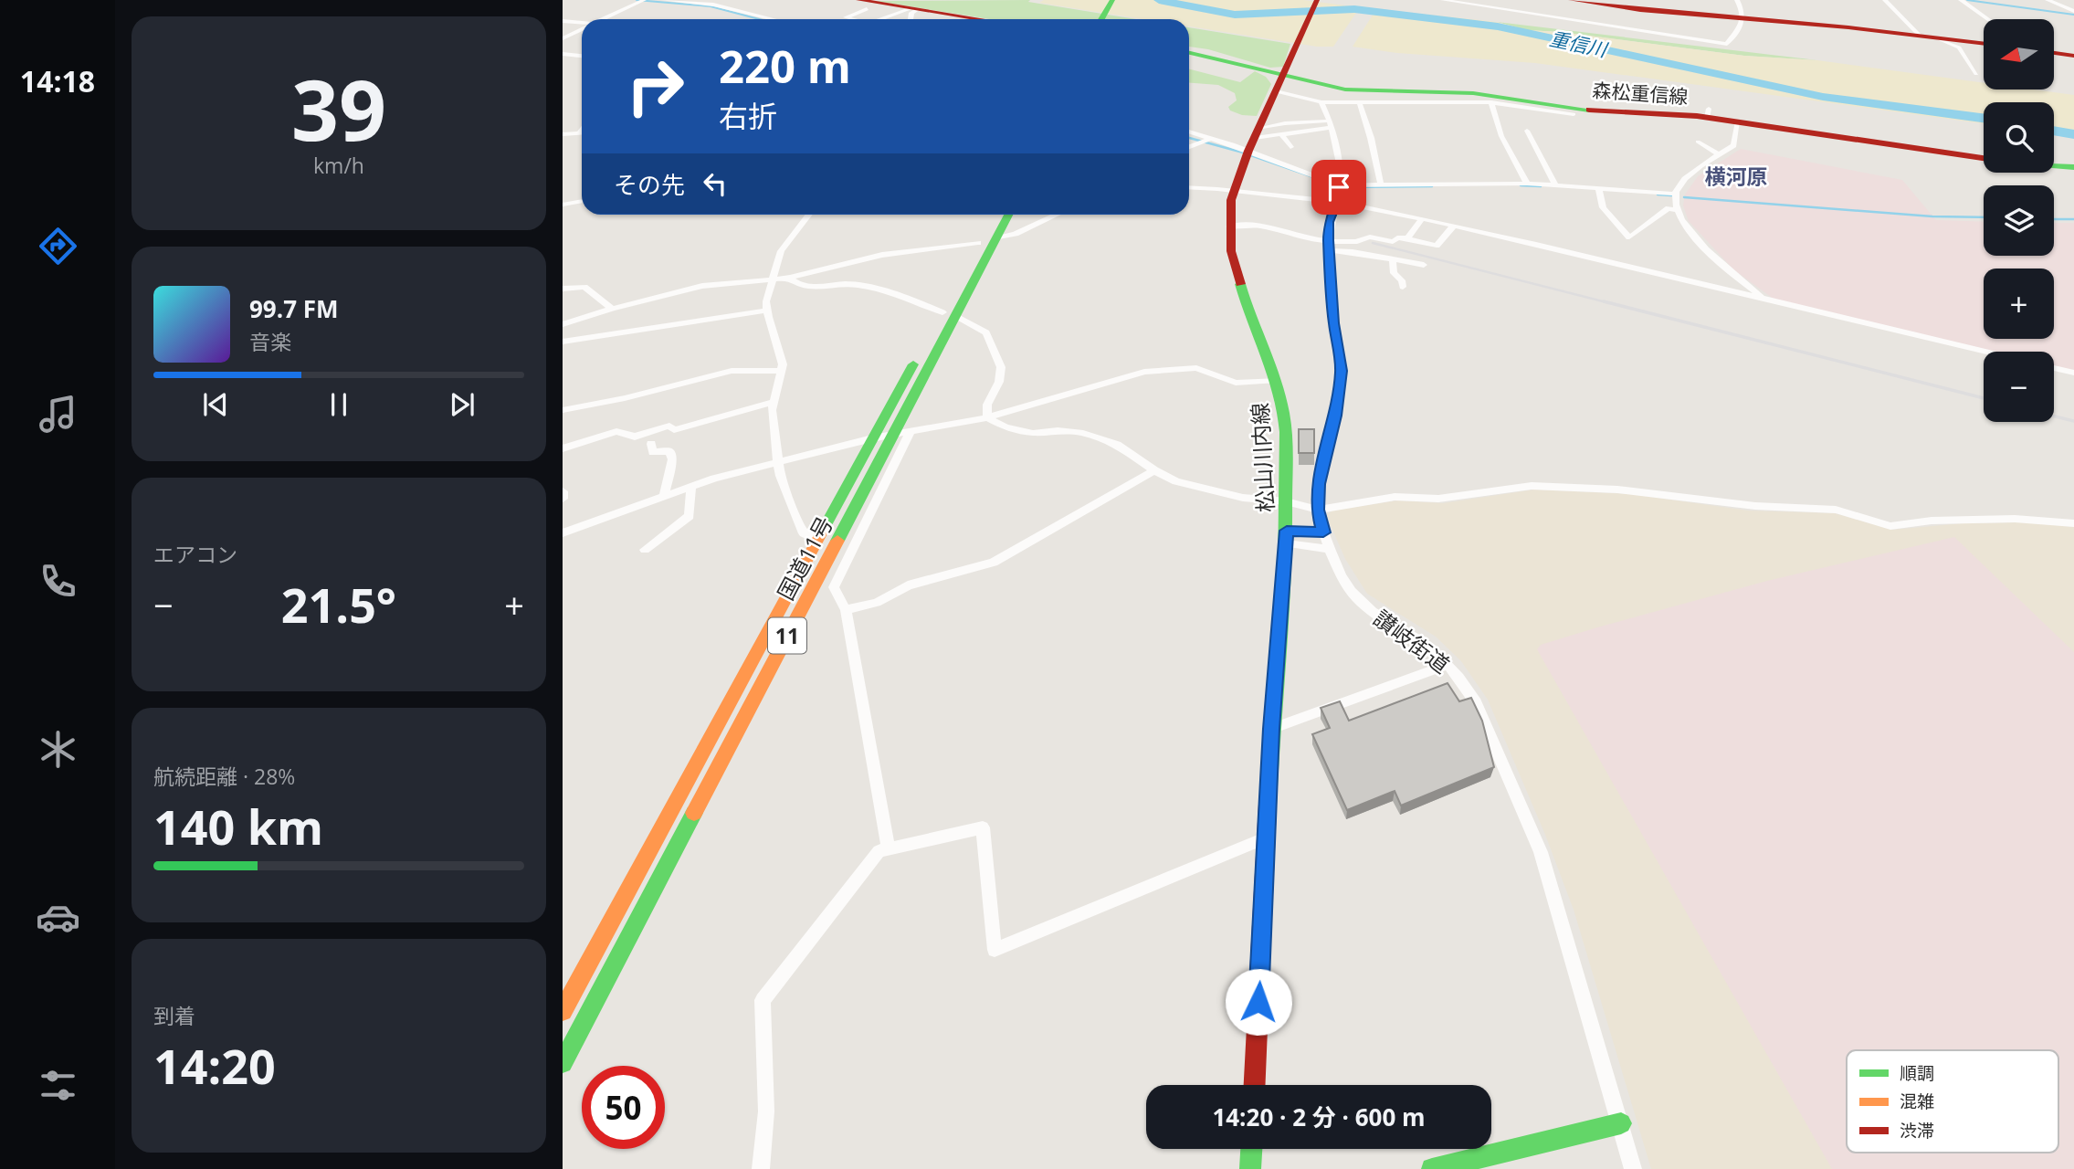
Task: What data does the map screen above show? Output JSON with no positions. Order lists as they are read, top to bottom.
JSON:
{
  "streets": {
    "main road": [
      "森松重信線",
      "松山川内線",
      "国道11号",
      "11"
    ],
    "street": ["讃岐街道"]
  },
  "crossings": [
    ["森松重信線", "松山川内線"]
  ],
  "districts": ["横河原"],
  "water": ["重信川"],
  "legend": ["順調", "混雑", "渋滞"],
  "north": "left",
  "page": {
    "tabs": "14:18",
    "tile": [
      ["39", "km/h"],
      "エアコン",
      ["航続距離 · 28%", "140 km"],
      ["到着", "14:20"]
    ],
    "map_buttons": ["+", "−"],
    "turn": ["220 m", "右折"],
    "then": "その先",
    "song": ["99.7 FM", "音楽"],
    "heat": ["−", "21.5°", "+"],
    "limit": "50",
    "trip": "14:20 · 2 分 · 600 m"
  }
}
